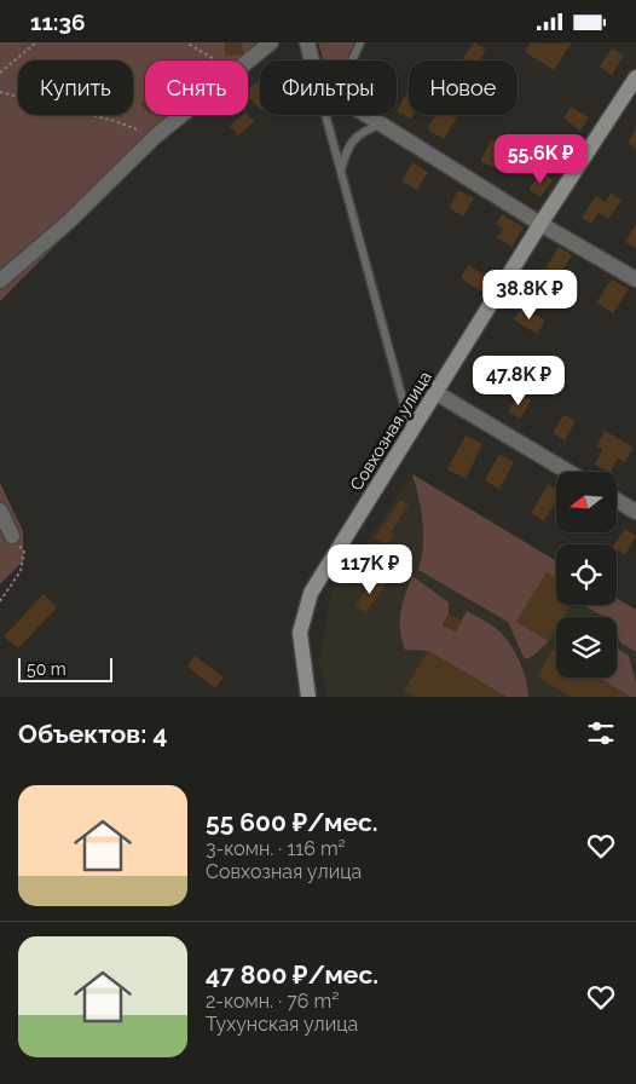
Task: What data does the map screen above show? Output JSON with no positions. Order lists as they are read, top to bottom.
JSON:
{
  "streets": {
    "main road": ["Совхозная улица"]
  },
  "scale_bar": "50 m",
  "north": "left",
  "page": {
    "status": "11:36",
    "chip": [
      "Купить",
      "Снять",
      "Фильтры",
      "Новое"
    ],
    "price": [
      "55.6K ₽",
      "38.8K ₽",
      "47.8K ₽",
      "117K ₽"
    ],
    "scale": "50 m",
    "heading": "Объектов: 4",
    "list": [
      {
        "name": "55 600 ₽/мес.",
        "note": "3-комн. · 116 m² · Совхозная улица"
      },
      {
        "name": "47 800 ₽/мес.",
        "note": "2-комн. · 76 m² · Тухунская улица"
      }
    ]
  }
}
